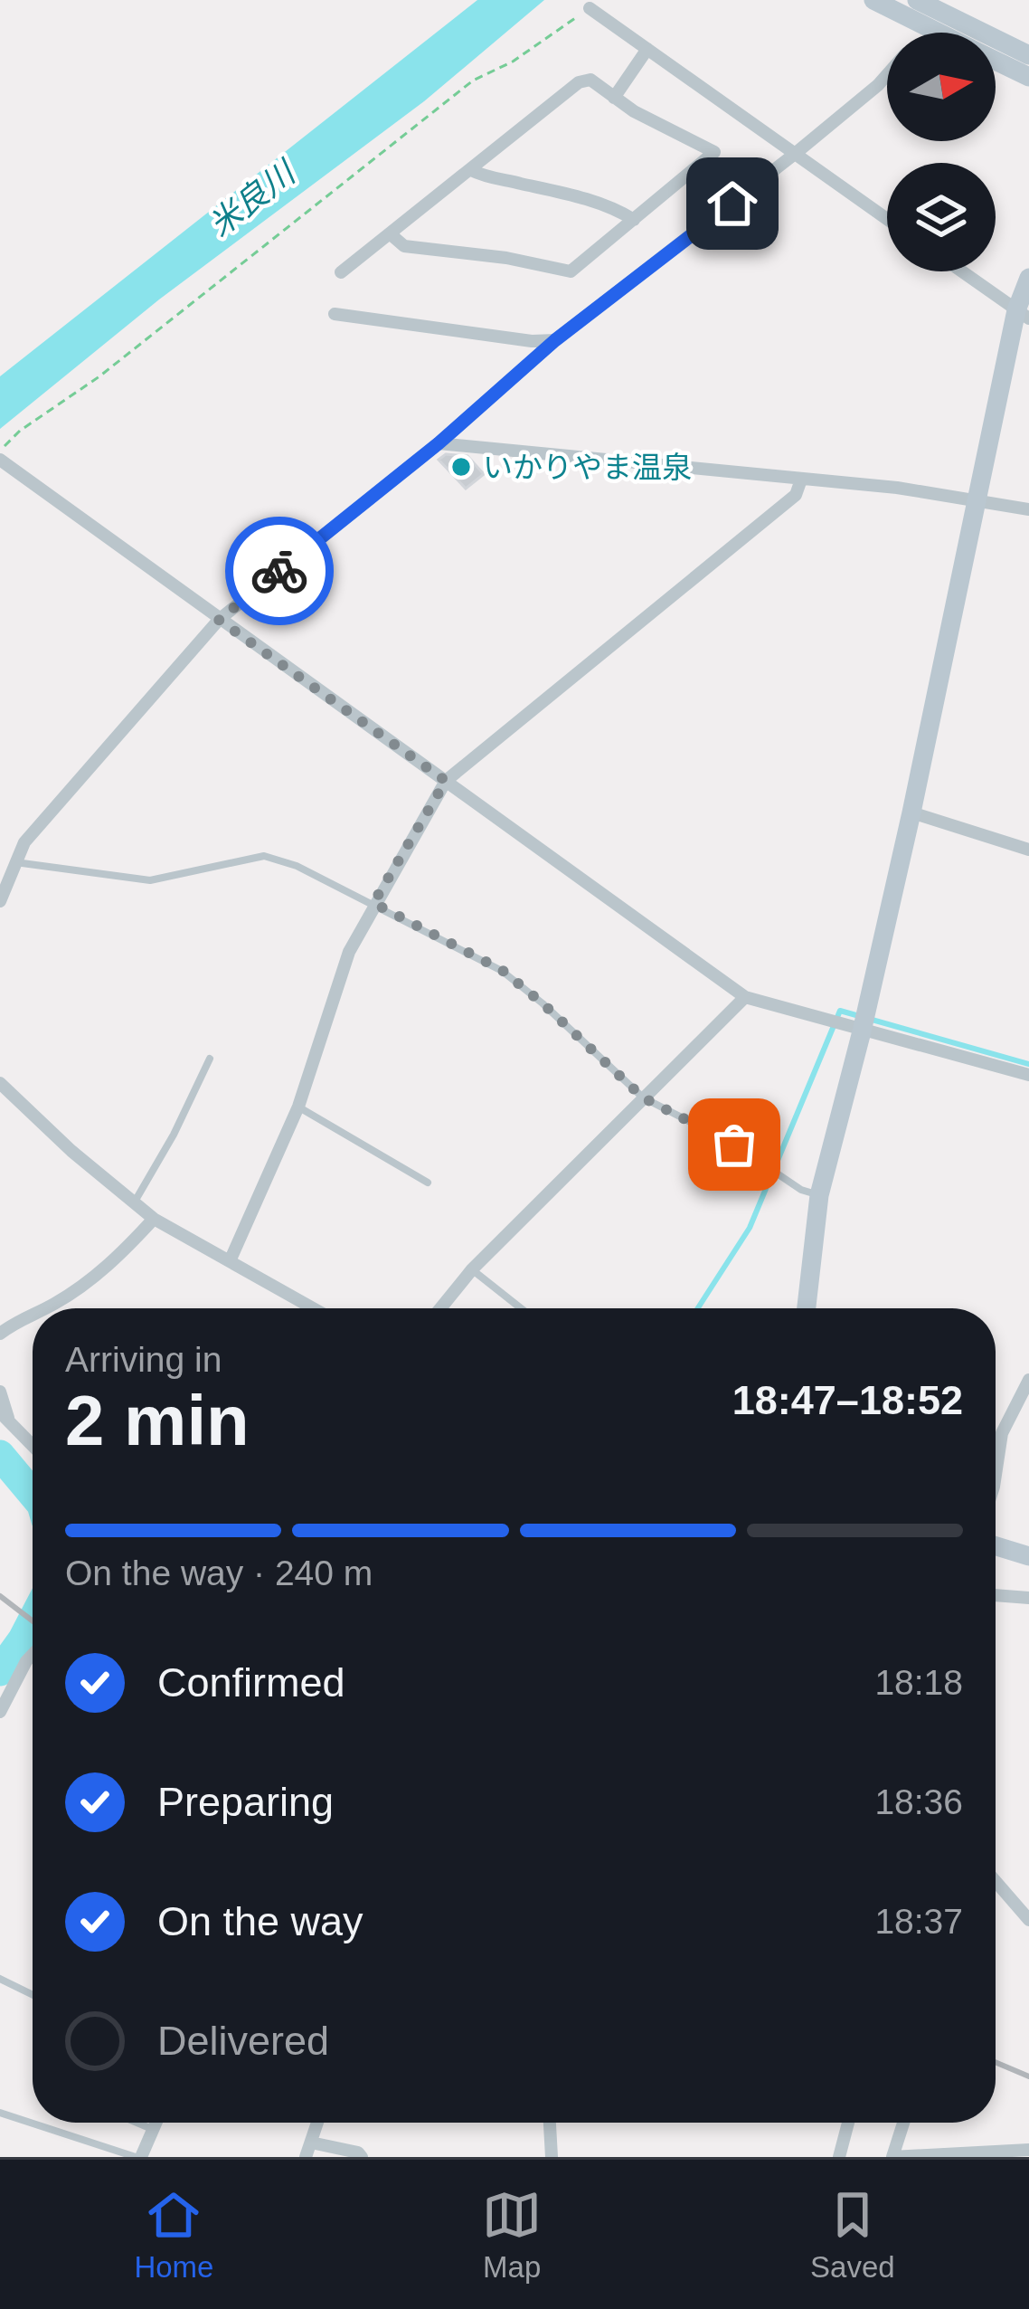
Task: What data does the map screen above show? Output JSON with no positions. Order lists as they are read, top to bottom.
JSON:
{
  "water": ["米良川"],
  "places": ["いかりやま温泉"],
  "north": "right",
  "page": {
    "heading": ["2 min", "Arriving in", "18:47–18:52"],
    "bar": "On the way · 240 m",
    "list": [
      ["Confirmed", "18:18"],
      ["Preparing", "18:36"],
      ["On the way", "18:37"],
      "Delivered"
    ],
    "tabs": ["Home", "Map", "Saved"]
  }
}
